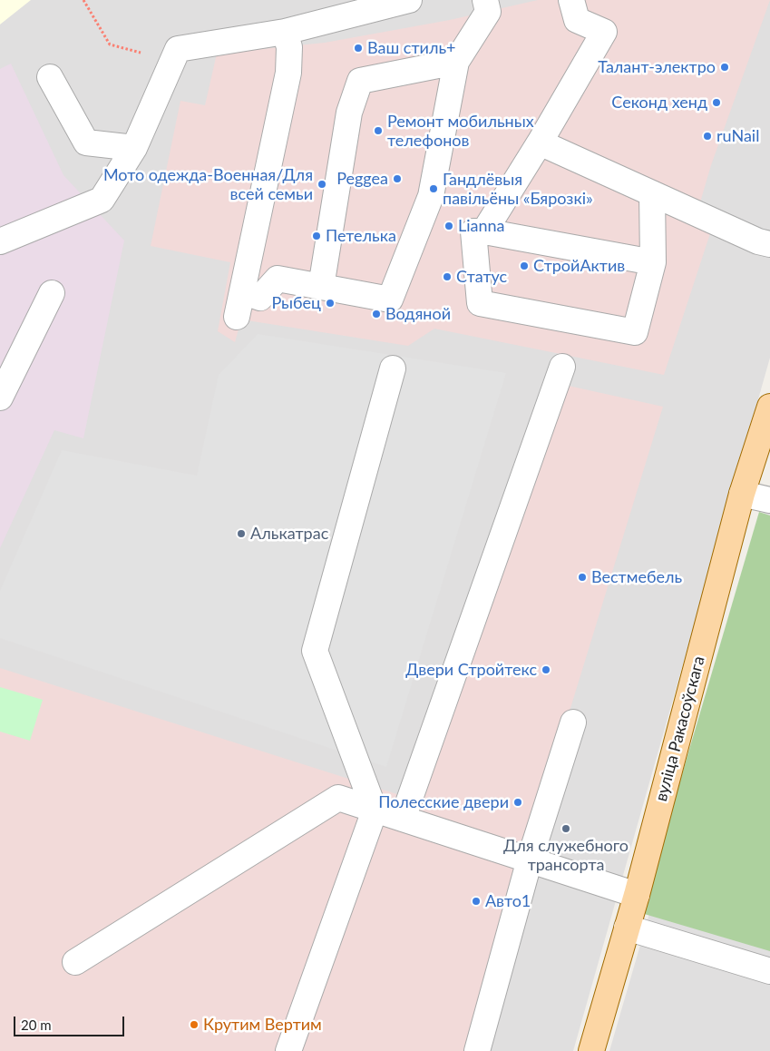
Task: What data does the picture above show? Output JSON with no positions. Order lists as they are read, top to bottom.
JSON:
{
  "streets": {
    "main road": ["вуліца Ракасоўскага"]
  },
  "places": [
    "Ваш стиль+",
    "Талант-электро",
    "Секонд хенд",
    "Ремонт мобильных телефонов",
    "ruNail",
    "Peggea",
    "Мото одежда-Военная/Для всей семьи",
    "Гандлёвыя павільёны «Бярозкі»",
    "Lianna",
    "Петелька",
    "СтройАктив",
    "Статус",
    "Рыбец",
    "Водяной",
    "Алькатрас",
    "Вестмебель",
    "Двери Стройтекс",
    "Полесские двери",
    "Для служебного трансорта",
    "Авто1",
    "Крутим Вертим"
  ],
  "scale_bar": "20 m"
}
